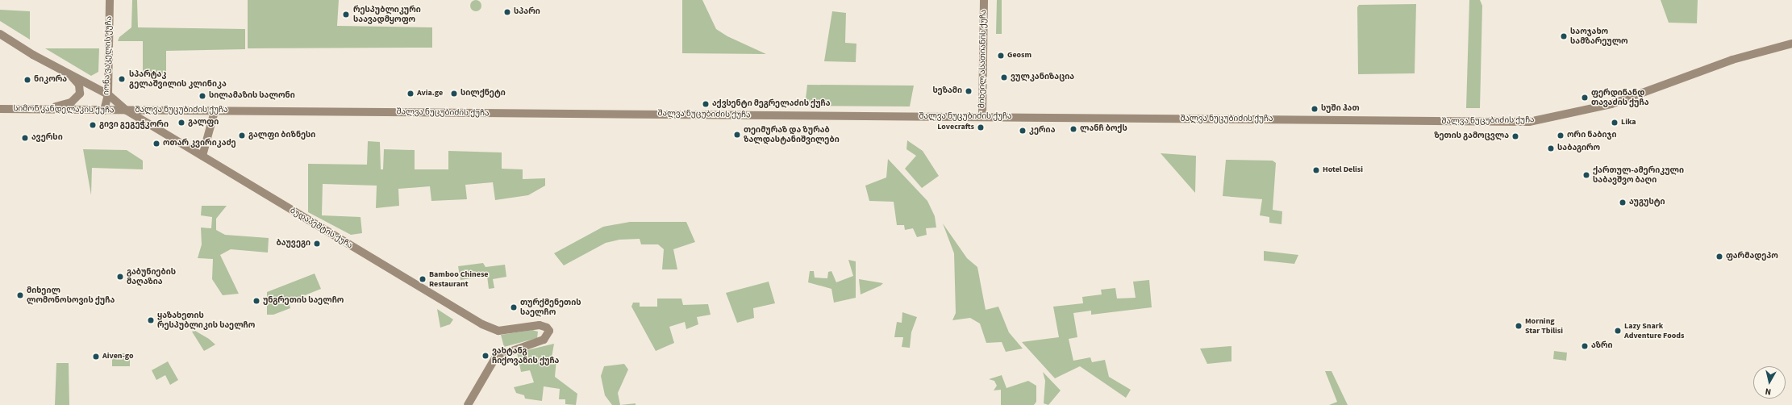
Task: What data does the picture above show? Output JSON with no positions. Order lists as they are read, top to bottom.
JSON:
{
  "streets": {
    "main road": [
      "იონა ვაკელის ქუჩა",
      "მიხეილ ასათიანის ქუჩა",
      "სიმონ კანდელაკის ქუჩა",
      "შალვა ნუცუბიძის ქუჩა",
      "ბუდაპეშტის ქუჩა"
    ]
  },
  "crossings": [
    ["იონა ვაკელის ქუჩა", "სიმონ კანდელაკის ქუჩა"],
    ["იონა ვაკელის ქუჩა", "ბუდაპეშტის ქუჩა"],
    ["მიხეილ ასათიანის ქუჩა", "შალვა ნუცუბიძის ქუჩა"],
    ["სიმონ კანდელაკის ქუჩა", "შალვა ნუცუბიძის ქუჩა"],
    ["სიმონ კანდელაკის ქუჩა", "ბუდაპეშტის ქუჩა"],
    ["შალვა ნუცუბიძის ქუჩა", "ბუდაპეშტის ქუჩა"]
  ],
  "places": [
    "სპარი",
    "რესპუბლიკური საავადმყოფო",
    "საოჯახო სამზარეულო",
    "Geosm",
    "ვულკანიზაცია",
    "სპარტაკ გელაშვილის კლინიკა",
    "ნიკორა",
    "სეზამი",
    "Avia.ge",
    "სილქნეტი",
    "სილამაზის სალონი",
    "ფერდინანდ თავაძის ქუჩა",
    "აქვსენტი მეგრელაძის ქუჩა",
    "სუში ჰათ",
    "გალფი",
    "Lika",
    "გივი გეგეჭკორი",
    "Lovecrafts",
    "ლანჩ ბოქს",
    "კერია",
    "თეიმურაზ და ზურაბ ზალდასტანიშვილები",
    "გალფი ბიზნესი",
    "ორი ნაბიჯი",
    "ზეთის გამოცვლა",
    "ავერსი",
    "ოთარ კვირიკაძე",
    "საბაგირო",
    "Hotel Delisi",
    "ქართულ-ამერიკული საბავშვო ბაღი",
    "აუგუსტი",
    "ბაუვეგი",
    "ფარმადეპო",
    "გაბუნიების მაღაზია",
    "Bamboo Chinese Restaurant",
    "მიხეილ ლომონოსოვის ქუჩა",
    "უნგრეთის საელჩო",
    "თურქმენეთის საელჩო",
    "ყაზახეთის რესპუბლიკის საელჩო",
    "Morning Star Tbilisi",
    "Lazy Snark Adventure Foods",
    "აზრი",
    "ვახტანგ ჩიქოვანის ქუჩა",
    "Aiven-go"
  ],
  "north": "bottom"
}
